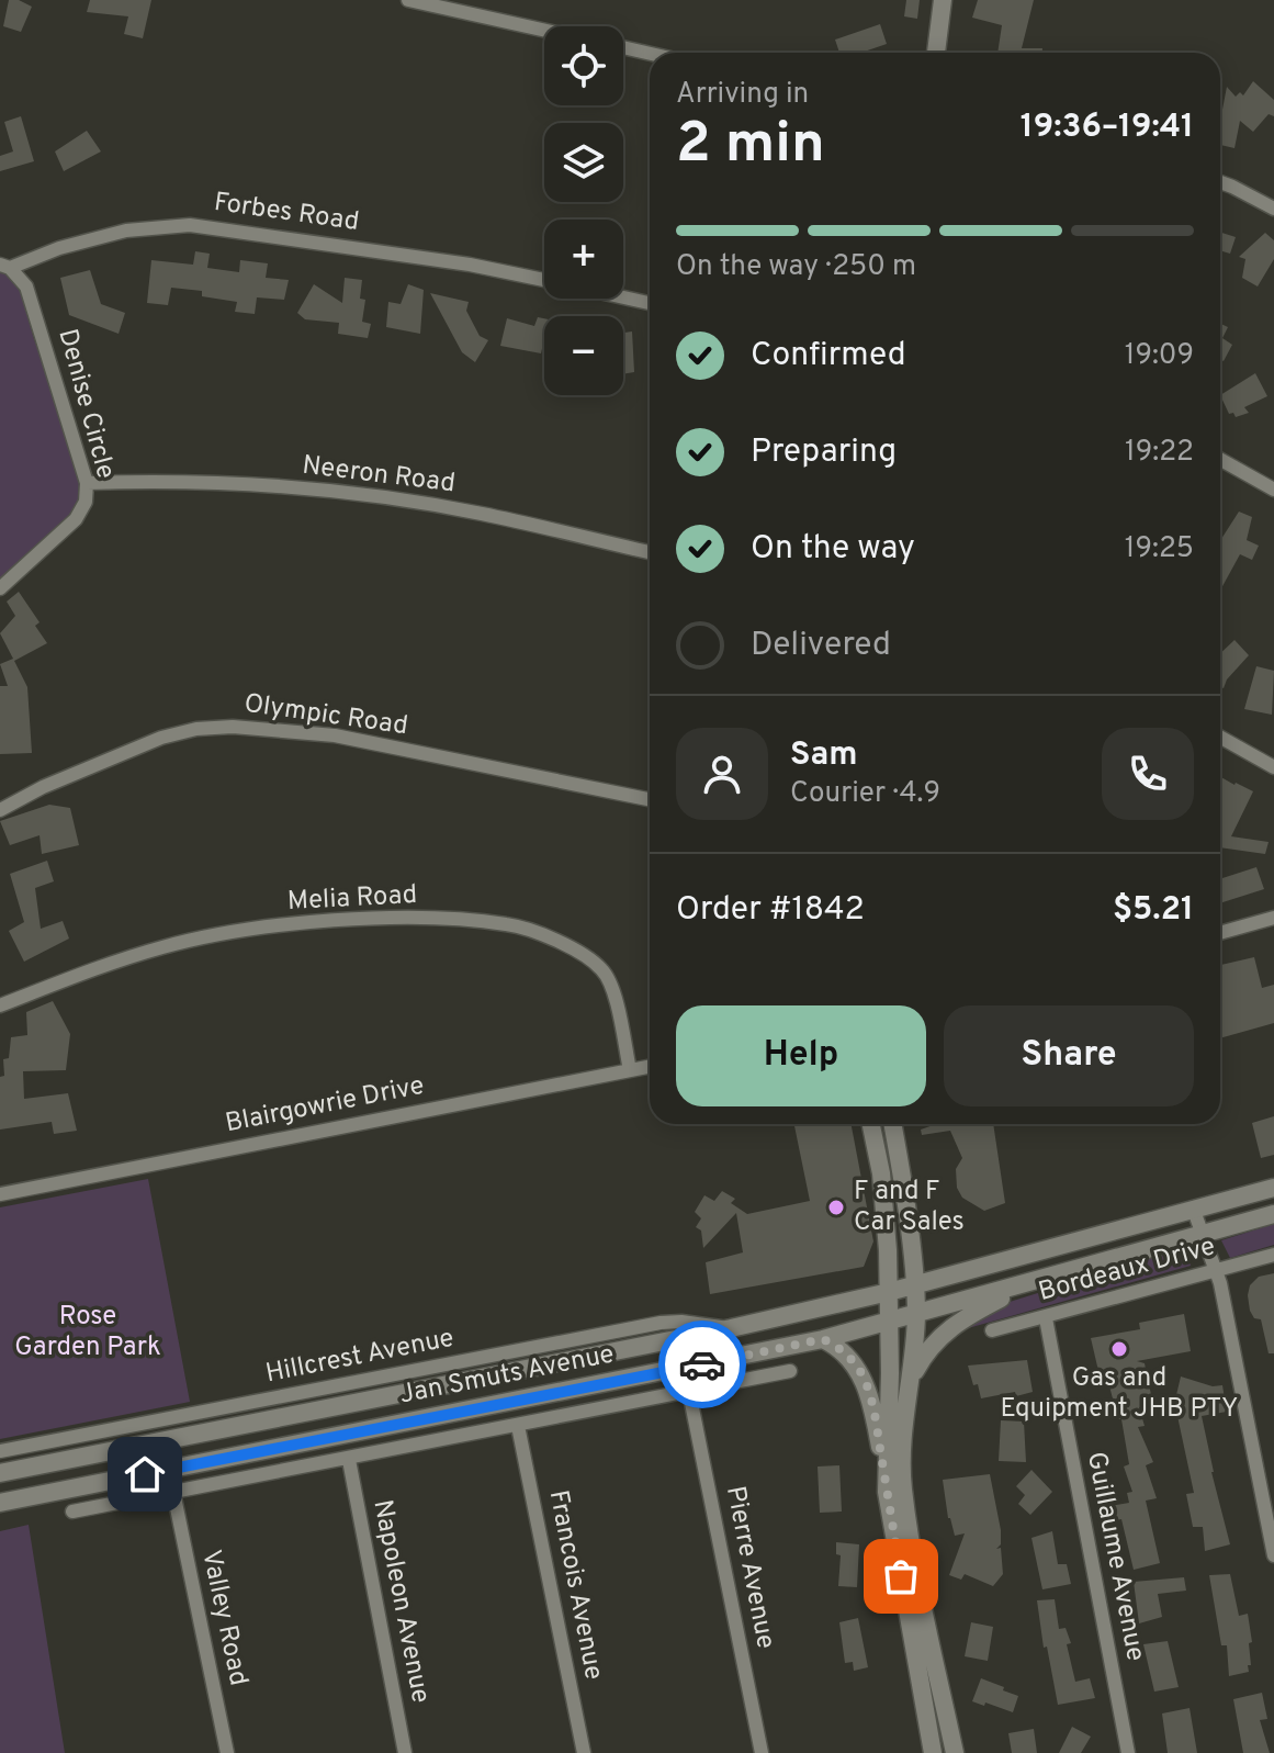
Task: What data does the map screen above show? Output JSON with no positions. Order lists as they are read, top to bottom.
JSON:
{
  "streets": {
    "main road": ["Jan Smuts Avenue"],
    "street": [
      "Forbes Road",
      "Denise Circle",
      "Neeron Road",
      "Olympic Road",
      "Melia Road",
      "Blairgowrie Drive",
      "Bordeaux Drive",
      "Hillcrest Avenue",
      "Guillaume Avenue",
      "Pierre Avenue",
      "Francois Avenue",
      "Napoleon Avenue",
      "Valley Road"
    ]
  },
  "crossings": [
    ["Forbes Road", "Denise Circle"],
    ["Denise Circle", "Neeron Road"],
    ["Melia Road", "Blairgowrie Drive"],
    ["Bordeaux Drive", "Guillaume Avenue"],
    ["Hillcrest Avenue", "Jan Smuts Avenue"]
  ],
  "parks": ["Rose Garden Park"],
  "places": ["F and F Car Sales", "Gas and Equipment JHB PTY"],
  "page": {
    "map_buttons": ["+", "−"],
    "heading": ["2 min", "Arriving in", "19:36–19:41"],
    "panel": [
      "Sam",
      "Courier · 4.9",
      "Order #1842",
      "$5.21"
    ],
    "bar": "On the way · 250 m",
    "list": [
      ["Confirmed", "19:09"],
      ["Preparing", "19:22"],
      ["On the way", "19:25"],
      "Delivered"
    ],
    "buttons": ["Help", "Share"]
  }
}
